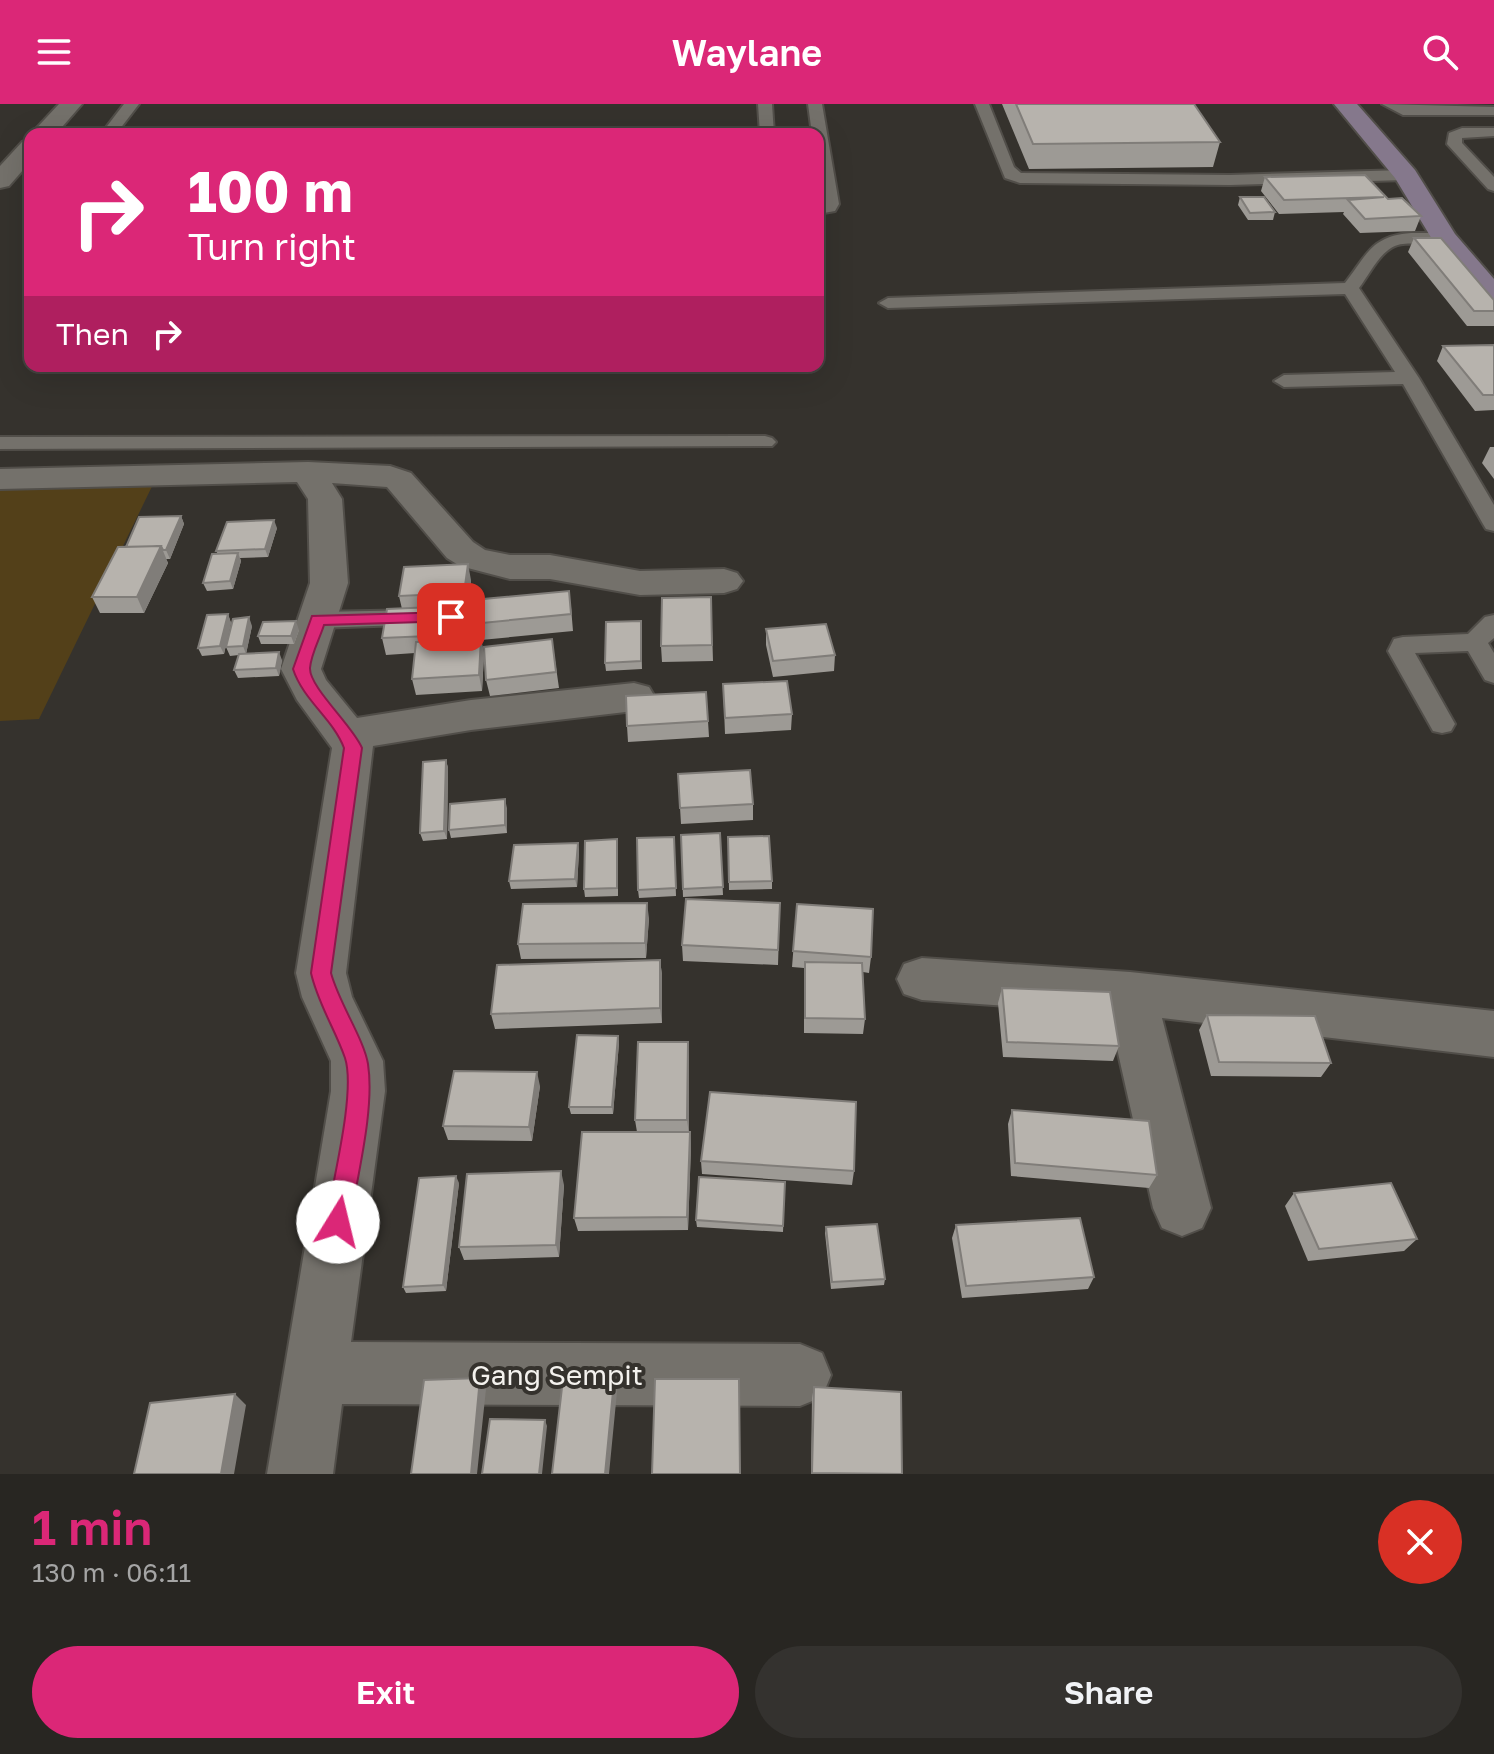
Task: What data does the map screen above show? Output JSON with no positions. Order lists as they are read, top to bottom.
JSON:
{
  "streets": {
    "street": ["Gang Sempit"]
  },
  "page": {
    "header": "Waylane",
    "turn": ["100 m", "Turn right"],
    "then": "Then",
    "heading": ["1 min", "130 m · 06:11"],
    "buttons": ["Exit", "Share"]
  }
}
